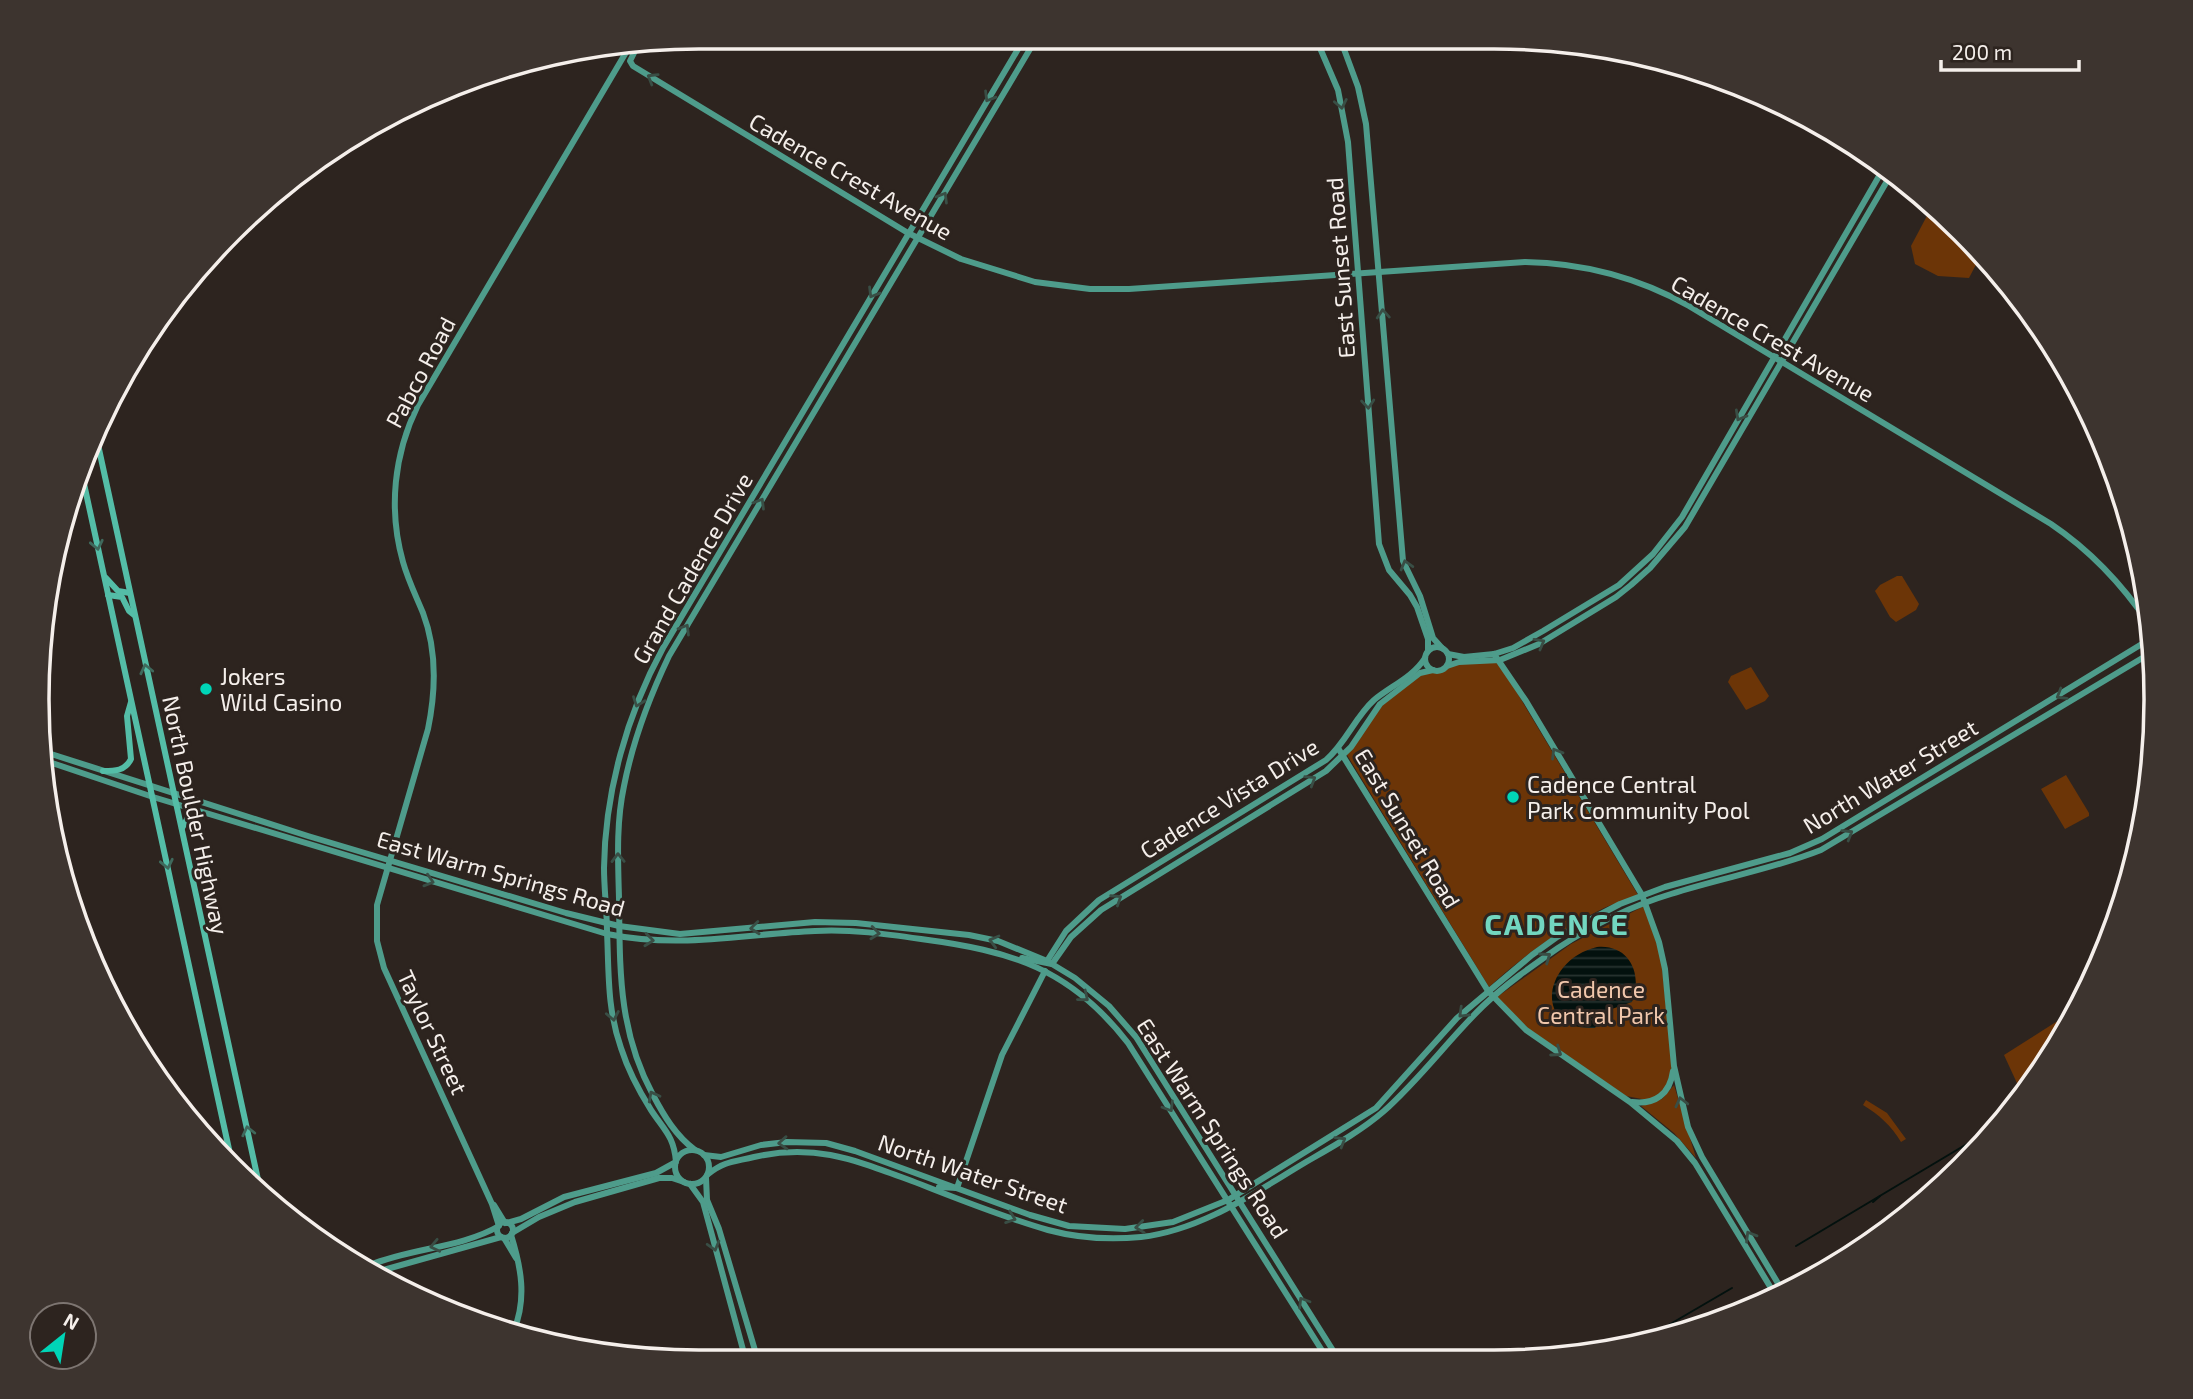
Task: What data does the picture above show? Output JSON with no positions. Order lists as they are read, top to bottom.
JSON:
{
  "streets": {
    "main road": [
      "Cadence Crest Avenue",
      "East Sunset Road",
      "Pabco Road",
      "Grand Cadence Drive",
      "North Water Street",
      "Cadence Vista Drive",
      "North Boulder Highway",
      "East Warm Springs Road",
      "Taylor Street"
    ]
  },
  "crossings": [
    ["Cadence Crest Avenue", "East Sunset Road"],
    ["Cadence Crest Avenue", "Grand Cadence Drive"],
    ["East Sunset Road", "North Water Street"],
    ["East Sunset Road", "Cadence Vista Drive"],
    ["Pabco Road", "East Warm Springs Road"],
    ["Pabco Road", "Taylor Street"],
    ["Grand Cadence Drive", "North Water Street"],
    ["Grand Cadence Drive", "East Warm Springs Road"],
    ["North Water Street", "East Warm Springs Road"],
    ["Cadence Vista Drive", "East Warm Springs Road"],
    ["North Boulder Highway", "East Warm Springs Road"],
    ["East Warm Springs Road", "Taylor Street"]
  ],
  "districts": ["CADENCE"],
  "parks": ["Cadence Central Park"],
  "places": ["Jokers Wild Casino", "Cadence Central Park Community Pool"],
  "scale_bar": "200 m",
  "north": "top right"
}
